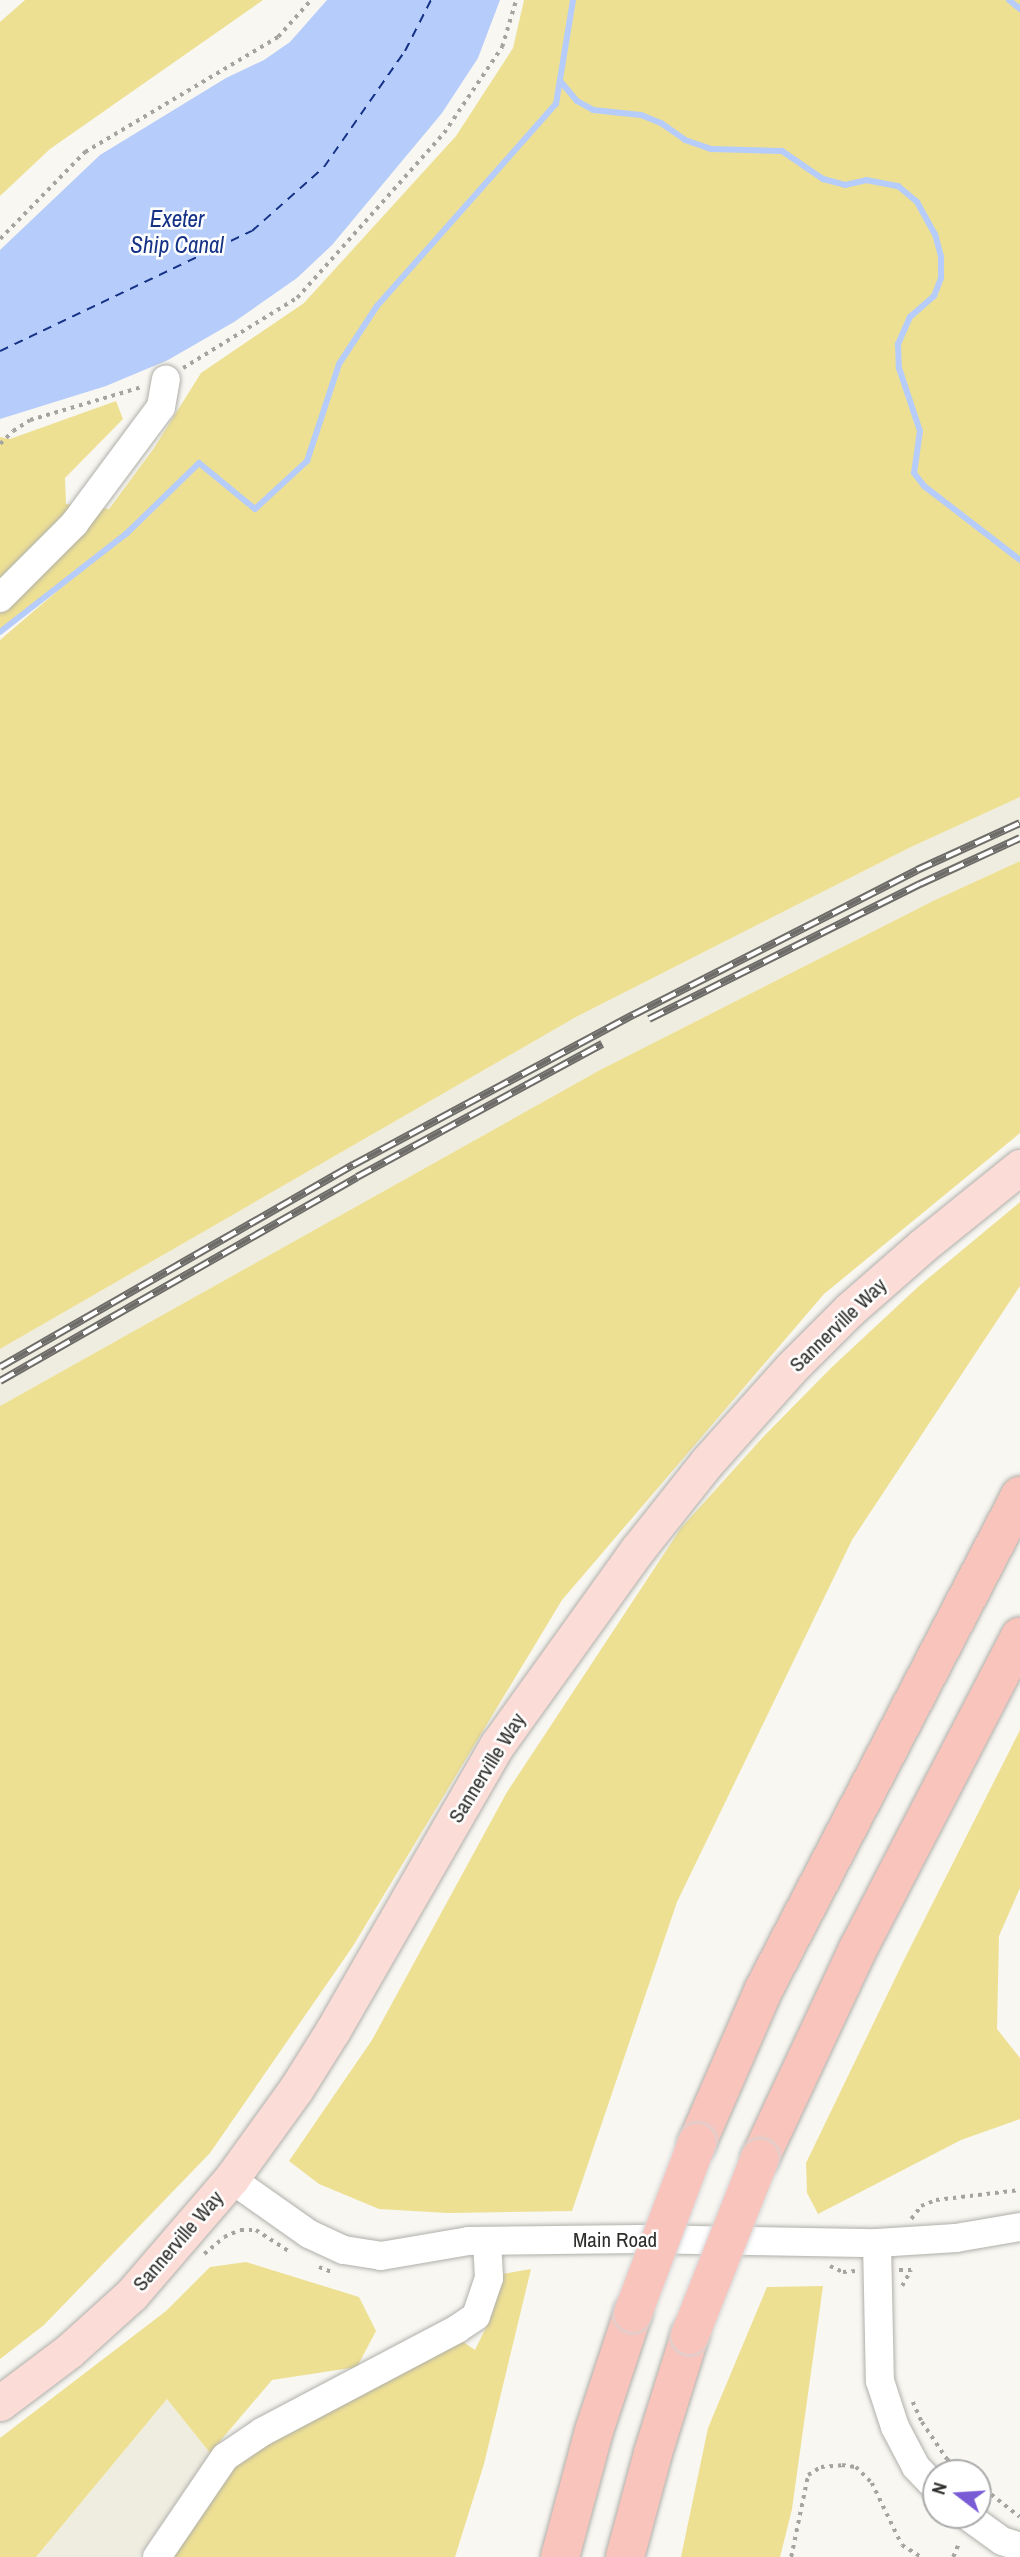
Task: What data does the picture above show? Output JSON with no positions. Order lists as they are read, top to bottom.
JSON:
{
  "streets": {
    "main road": ["Sannerville Way"],
    "street": ["Main Road"]
  },
  "crossings": [
    ["Sannerville Way", "Main Road"]
  ],
  "water": ["Exeter Ship Canal"],
  "north": "left"
}
